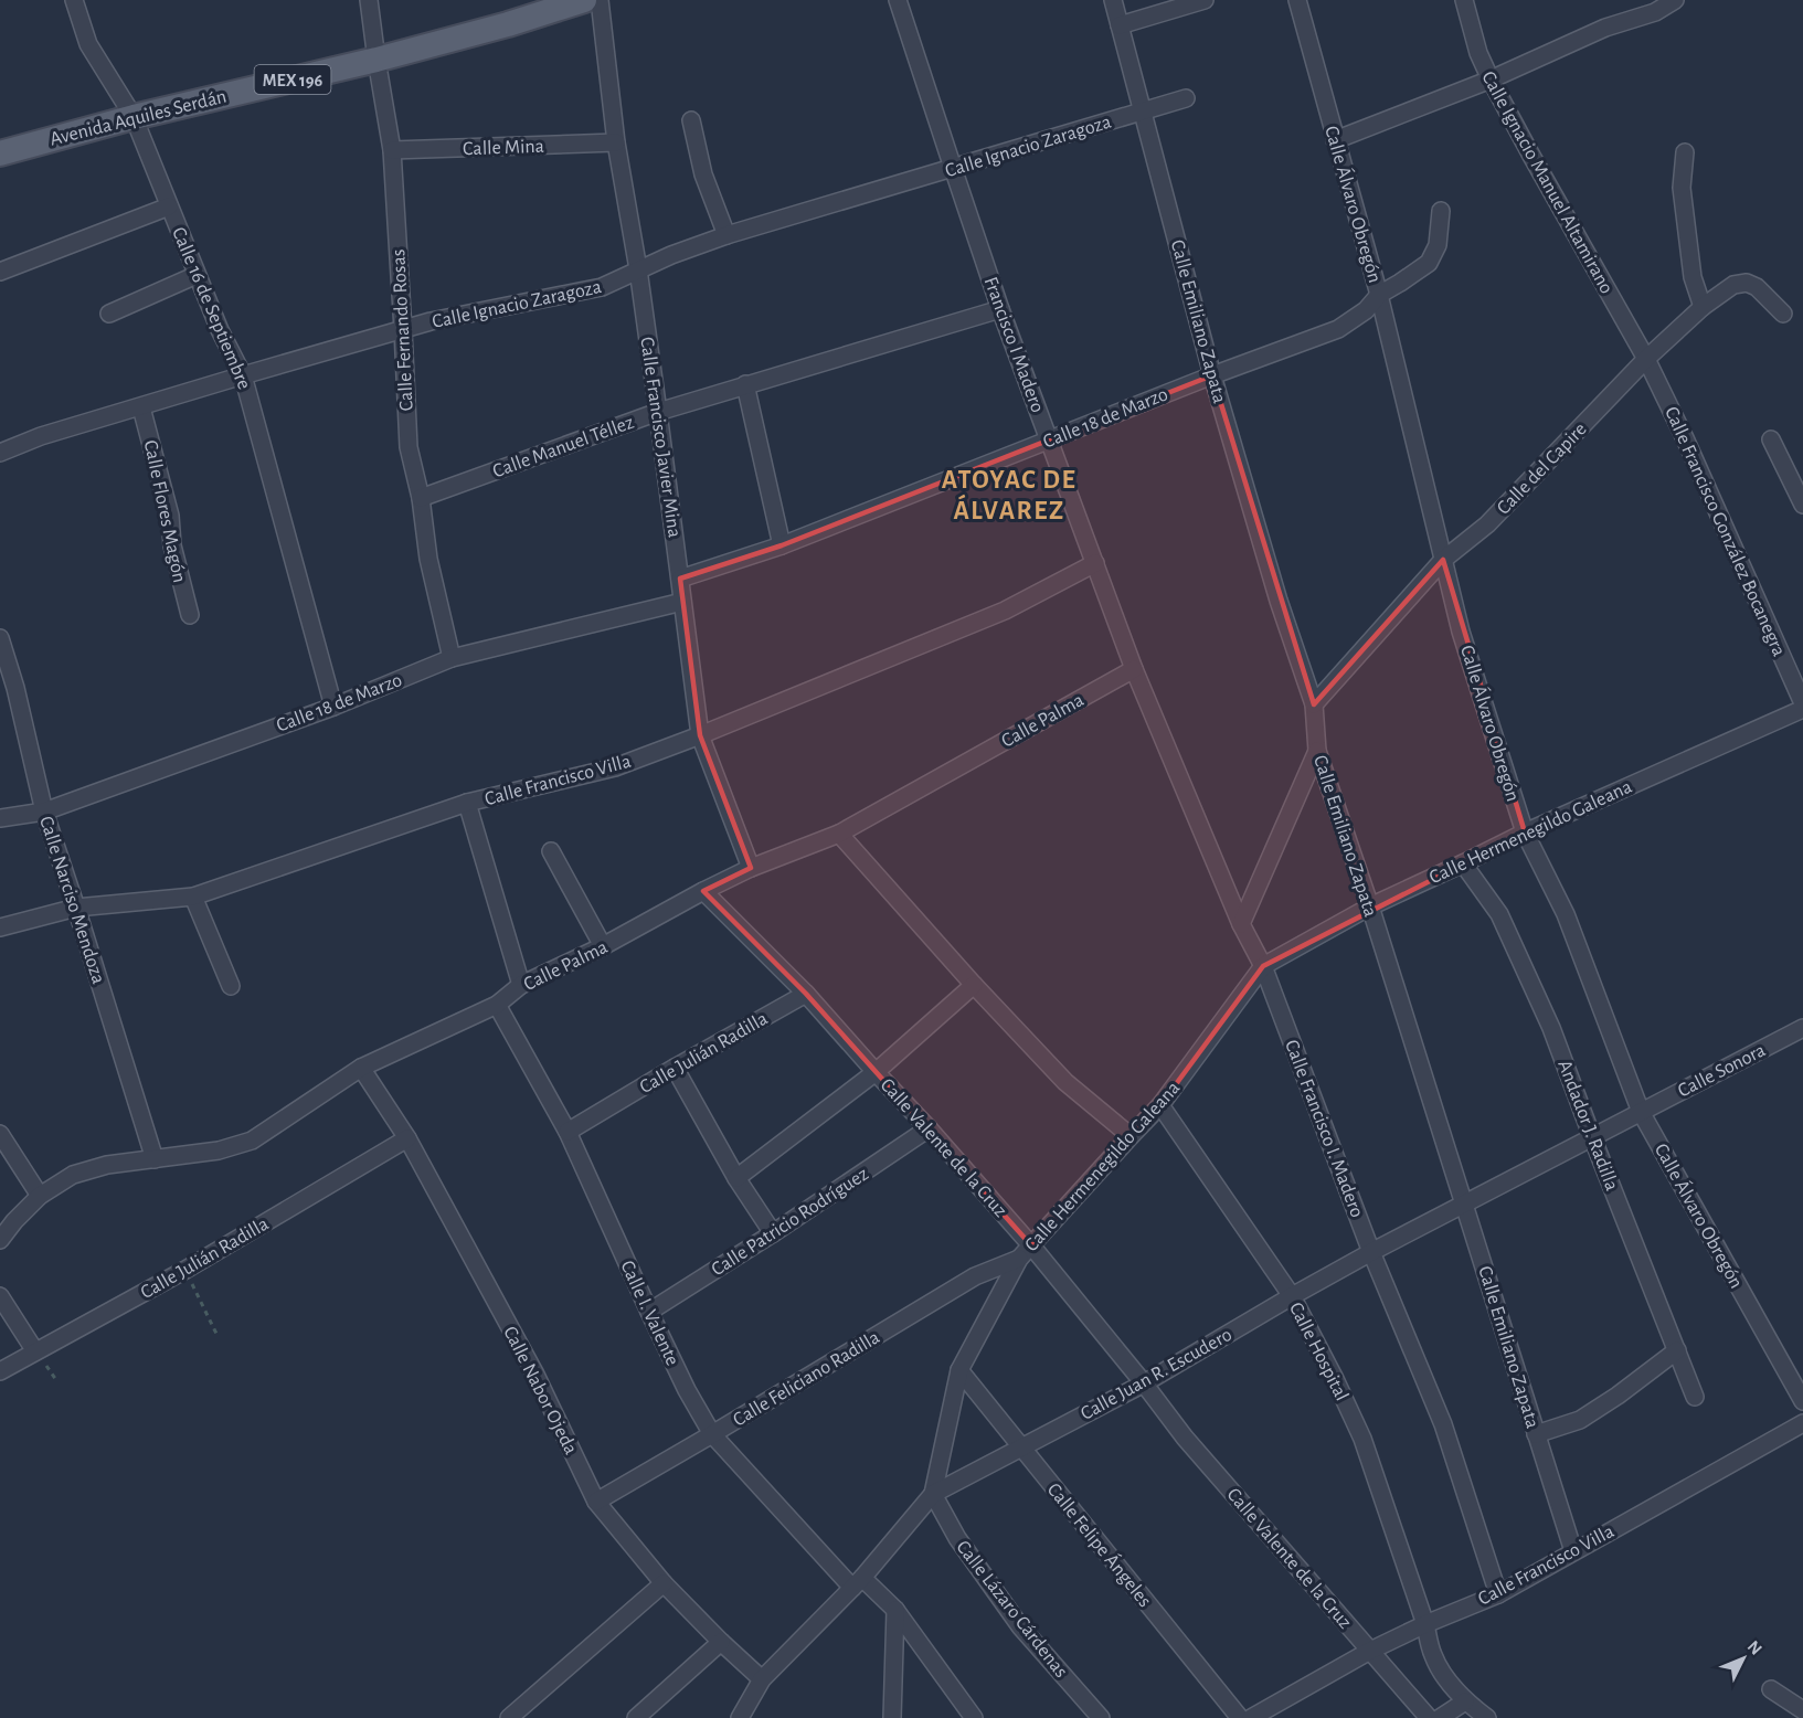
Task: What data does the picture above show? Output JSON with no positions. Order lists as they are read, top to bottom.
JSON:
{
  "streets": {
    "main road": ["MEX 196", "Avenida Aquiles Serdán"],
    "street": [
      "Calle Ignacio Zaragoza",
      "Calle Mina",
      "Calle Ignacio Manuel Altamirano",
      "Calle Álvaro Obregón",
      "Calle 16 de Septiembre",
      "Calle Emiliano Zapata",
      "Calle Fernando Rosas",
      "Francisco I Madero",
      "Calle 18 de Marzo",
      "Calle Francisco Javier Mina",
      "Calle Manuel Téllez",
      "Calle del Capire",
      "Calle Flores Magón",
      "Calle Francisco González Bocanegra",
      "Calle Palma",
      "Calle Francisco Villa",
      "Calle Hermenegildo Galeana",
      "Calle Narciso Mendoza",
      "Calle Julián Radilla",
      "Calle Sonora",
      "Andador J. Radilla",
      "Calle Francisco I. Madero",
      "Calle Valente de la Cruz",
      "Calle Patricio Rodríguez",
      "Calle I. Valente",
      "Calle Hospital",
      "Calle Juan R. Escudero",
      "Calle Feliciano Radilla",
      "Calle Nabor Ojeda",
      "Calle Felipe Ángeles",
      "Calle Lázaro Cárdenas"
    ]
  },
  "crossings": [
    ["Avenida Aquiles Serdán", "Calle 16 de Septiembre"],
    ["Avenida Aquiles Serdán", "Calle Fernando Rosas"],
    ["Calle Ignacio Zaragoza", "Calle 16 de Septiembre"],
    ["Calle Ignacio Zaragoza", "Calle Emiliano Zapata"],
    ["Calle Ignacio Zaragoza", "Calle Fernando Rosas"],
    ["Calle Ignacio Zaragoza", "Francisco I Madero"],
    ["Calle Ignacio Zaragoza", "Calle Francisco Javier Mina"],
    ["Calle Ignacio Zaragoza", "Calle Flores Magón"],
    ["Calle Mina", "Calle Fernando Rosas"],
    ["Calle Mina", "Calle Francisco Javier Mina"],
    ["Calle Ignacio Manuel Altamirano", "Calle del Capire"],
    ["Calle Ignacio Manuel Altamirano", "Calle Francisco González Bocanegra"],
    ["Calle Álvaro Obregón", "Calle 18 de Marzo"],
    ["Calle Álvaro Obregón", "Calle del Capire"],
    ["Calle Álvaro Obregón", "Calle Hermenegildo Galeana"],
    ["Calle Álvaro Obregón", "Calle Sonora"],
    ["Calle Álvaro Obregón", "Calle Juan R. Escudero"],
    ["Calle 16 de Septiembre", "Calle 18 de Marzo"],
    ["Calle Emiliano Zapata", "Calle 18 de Marzo"],
    ["Calle Emiliano Zapata", "Calle del Capire"],
    ["Calle Emiliano Zapata", "Calle Francisco Villa"],
    ["Calle Emiliano Zapata", "Calle Hermenegildo Galeana"],
    ["Calle Emiliano Zapata", "Calle Juan R. Escudero"],
    ["Calle Fernando Rosas", "Calle 18 de Marzo"],
    ["Calle Fernando Rosas", "Calle Manuel Téllez"],
    ["Francisco I Madero", "Calle 18 de Marzo"],
    ["Francisco I Madero", "Calle Manuel Téllez"],
    ["Francisco I Madero", "Calle Palma"],
    ["Francisco I Madero", "Calle Francisco Villa"],
    ["Francisco I Madero", "Calle Francisco I. Madero"],
    ["Calle 18 de Marzo", "Calle Francisco Javier Mina"],
    ["Calle 18 de Marzo", "Calle Narciso Mendoza"],
    ["Calle Francisco Javier Mina", "Calle Manuel Téllez"],
    ["Calle Francisco Javier Mina", "Calle Palma"],
    ["Calle Francisco Javier Mina", "Calle Francisco Villa"],
    ["Calle del Capire", "Calle Francisco González Bocanegra"],
    ["Calle Francisco González Bocanegra", "Calle Hermenegildo Galeana"],
    ["Calle Palma", "Calle Narciso Mendoza"],
    ["Calle Palma", "Calle Francisco I. Madero"],
    ["Calle Palma", "Calle Valente de la Cruz"],
    ["Calle Palma", "Calle I. Valente"],
    ["Calle Palma", "Calle Nabor Ojeda"],
    ["Calle Francisco Villa", "Calle Narciso Mendoza"],
    ["Calle Francisco Villa", "Calle Francisco I. Madero"],
    ["Calle Francisco Villa", "Calle Valente de la Cruz"],
    ["Calle Francisco Villa", "Calle Hospital"],
    ["Calle Hermenegildo Galeana", "Andador J. Radilla"],
    ["Calle Hermenegildo Galeana", "Calle Francisco I. Madero"],
    ["Calle Hermenegildo Galeana", "Calle Valente de la Cruz"],
    ["Calle Hermenegildo Galeana", "Calle Hospital"],
    ["Calle Hermenegildo Galeana", "Calle Juan R. Escudero"],
    ["Calle Hermenegildo Galeana", "Calle Feliciano Radilla"],
    ["Calle Hermenegildo Galeana", "Calle Felipe Ángeles"],
    ["Calle Hermenegildo Galeana", "Calle Lázaro Cárdenas"],
    ["Calle Julián Radilla", "Calle Valente de la Cruz"],
    ["Calle Julián Radilla", "Calle I. Valente"],
    ["Calle Julián Radilla", "Calle Nabor Ojeda"],
    ["Calle Sonora", "Calle Juan R. Escudero"],
    ["Andador J. Radilla", "Calle Juan R. Escudero"],
    ["Calle Francisco I. Madero", "Calle Juan R. Escudero"],
    ["Calle Valente de la Cruz", "Calle Patricio Rodríguez"],
    ["Calle Valente de la Cruz", "Calle Juan R. Escudero"],
    ["Calle Patricio Rodríguez", "Calle I. Valente"],
    ["Calle I. Valente", "Calle Juan R. Escudero"],
    ["Calle I. Valente", "Calle Feliciano Radilla"],
    ["Calle Hospital", "Calle Juan R. Escudero"],
    ["Calle Juan R. Escudero", "Calle Nabor Ojeda"],
    ["Calle Juan R. Escudero", "Calle Felipe Ángeles"],
    ["Calle Juan R. Escudero", "Calle Lázaro Cárdenas"],
    ["Calle Feliciano Radilla", "Calle Nabor Ojeda"]
  ],
  "districts": ["ATOYAC DE ÁLVAREZ"],
  "north": "top right"
}
